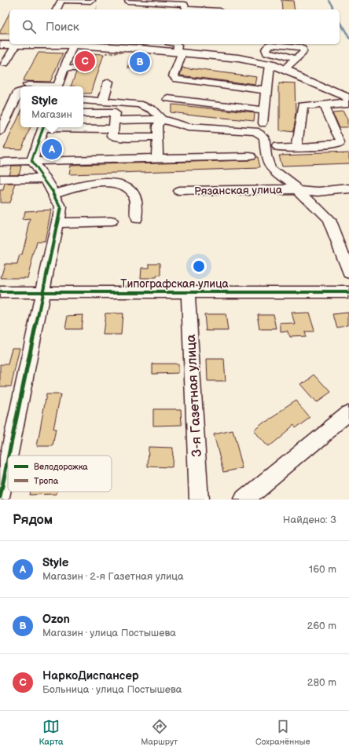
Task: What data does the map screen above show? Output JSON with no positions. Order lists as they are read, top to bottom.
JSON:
{
  "streets": {
    "street": ["Рязанская улица", "Типографская улица", "3-я Газетная улица"]
  },
  "crossings": [
    ["Типографская улица", "3-я Газетная улица"]
  ],
  "legend": ["Велодорожка", "Тропа"],
  "page": {
    "search": "Поиск",
    "pins": ["C", "B", "A"],
    "popup": ["Style", "Магазин"],
    "heading": ["Рядом", "Найдено: 3"],
    "list": [
      {
        "mark": "A",
        "name": "Style",
        "note": "Магазин · 2-я Газетная улица",
        "value": "160 m"
      },
      {
        "mark": "B",
        "name": "Ozon",
        "note": "Магазин · улица Постышева",
        "value": "260 m"
      },
      {
        "mark": "C",
        "name": "НаркоДиспансер",
        "note": "Больница · улица Постышева",
        "value": "280 m"
      }
    ],
    "nav": ["Карта", "Маршрут", "Сохранённые"]
  }
}
